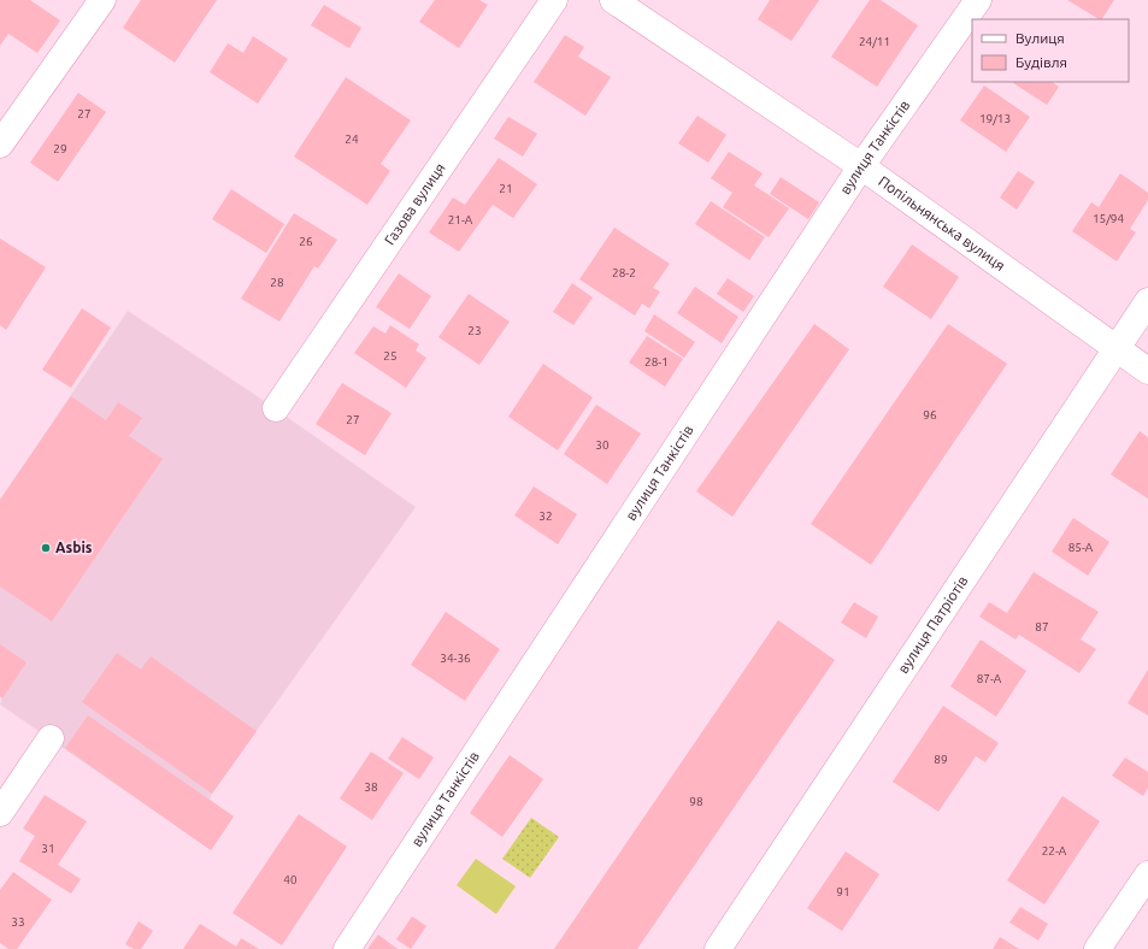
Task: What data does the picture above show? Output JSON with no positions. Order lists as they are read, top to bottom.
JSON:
{
  "streets": {
    "street": [
      "вулиця Танкістів",
      "Газова вулиця",
      "Попільнянська вулиця",
      "вулиця Патріотів"
    ]
  },
  "crossings": [
    ["вулиця Танкістів", "Попільнянська вулиця"],
    ["Попільнянська вулиця", "вулиця Патріотів"]
  ],
  "places": ["Asbis"],
  "house_numbers": [
    "24/11",
    "27",
    "19/13",
    "24",
    "29",
    "21",
    "15/94",
    "21-А",
    "26",
    "28-2",
    "28",
    "23",
    "25",
    "28-1",
    "96",
    "27",
    "30",
    "32",
    "85-А",
    "87",
    "34-36",
    "87-А",
    "89",
    "38",
    "98",
    "31",
    "22-А",
    "40",
    "91",
    "33"
  ],
  "legend": ["Вулиця", "Будівля"]
}
